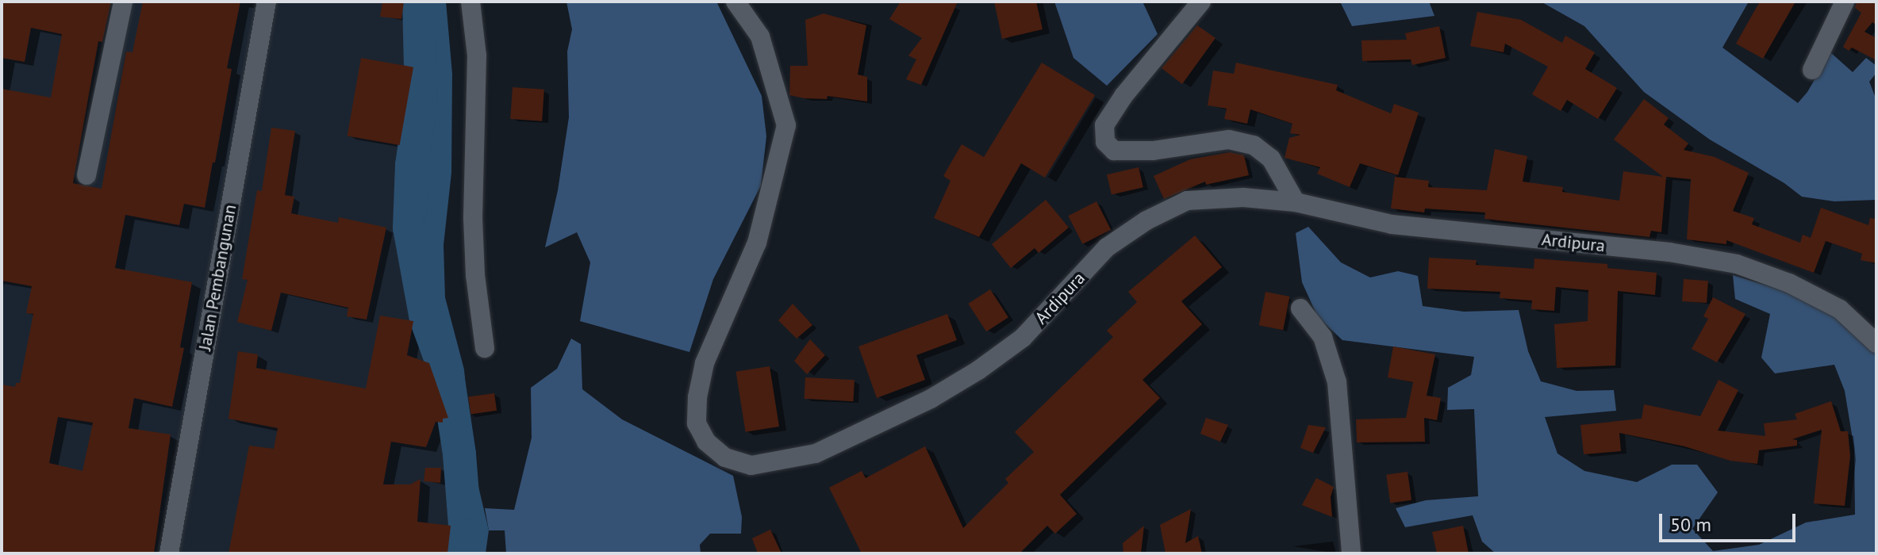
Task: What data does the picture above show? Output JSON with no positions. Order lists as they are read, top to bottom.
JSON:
{
  "streets": {
    "street": ["Ardipura", "Jalan Pembangunan"]
  },
  "scale_bar": "50 m"
}
